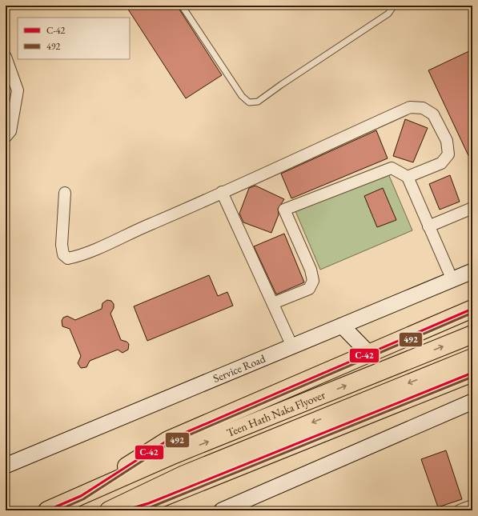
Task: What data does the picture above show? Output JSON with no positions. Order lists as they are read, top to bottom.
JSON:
{
  "streets": {
    "highway": ["Teen Hath Naka Flyover"],
    "street": ["Service Road"]
  },
  "lines": ["transit line C-42", "transit line 492"],
  "legend": ["C-42", "492"]
}
